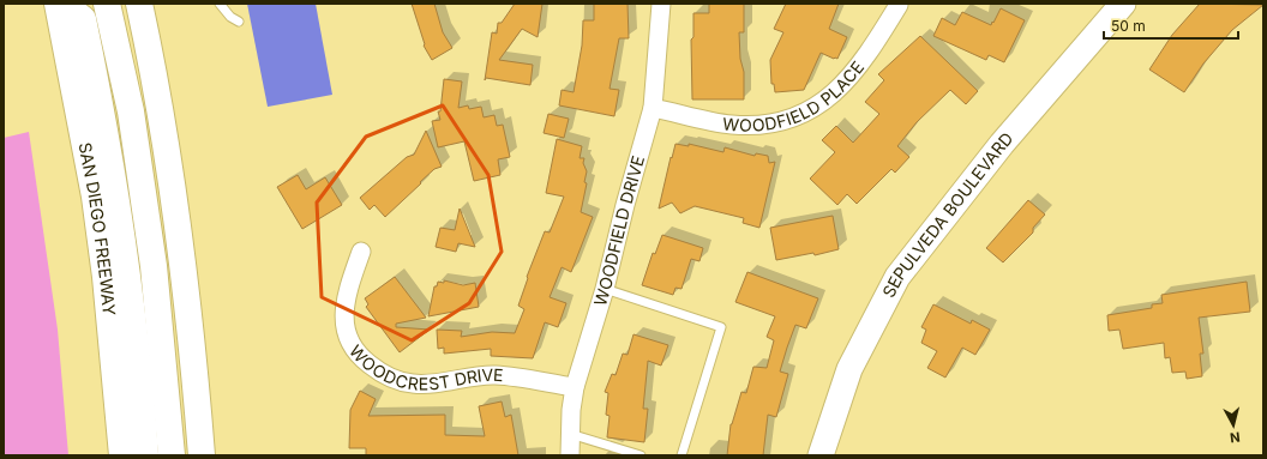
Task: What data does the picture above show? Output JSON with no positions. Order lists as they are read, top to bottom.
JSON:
{
  "streets": {
    "highway": ["SAN DIEGO FREEWAY"],
    "main road": ["SEPULVEDA BOULEVARD"],
    "street": ["WOODFIELD PLACE", "WOODFIELD DRIVE", "WOODCREST DRIVE"]
  },
  "crossings": [
    ["WOODFIELD PLACE", "WOODFIELD DRIVE"],
    ["WOODFIELD DRIVE", "WOODCREST DRIVE"]
  ],
  "scale_bar": "50 m",
  "north": "bottom"
}
